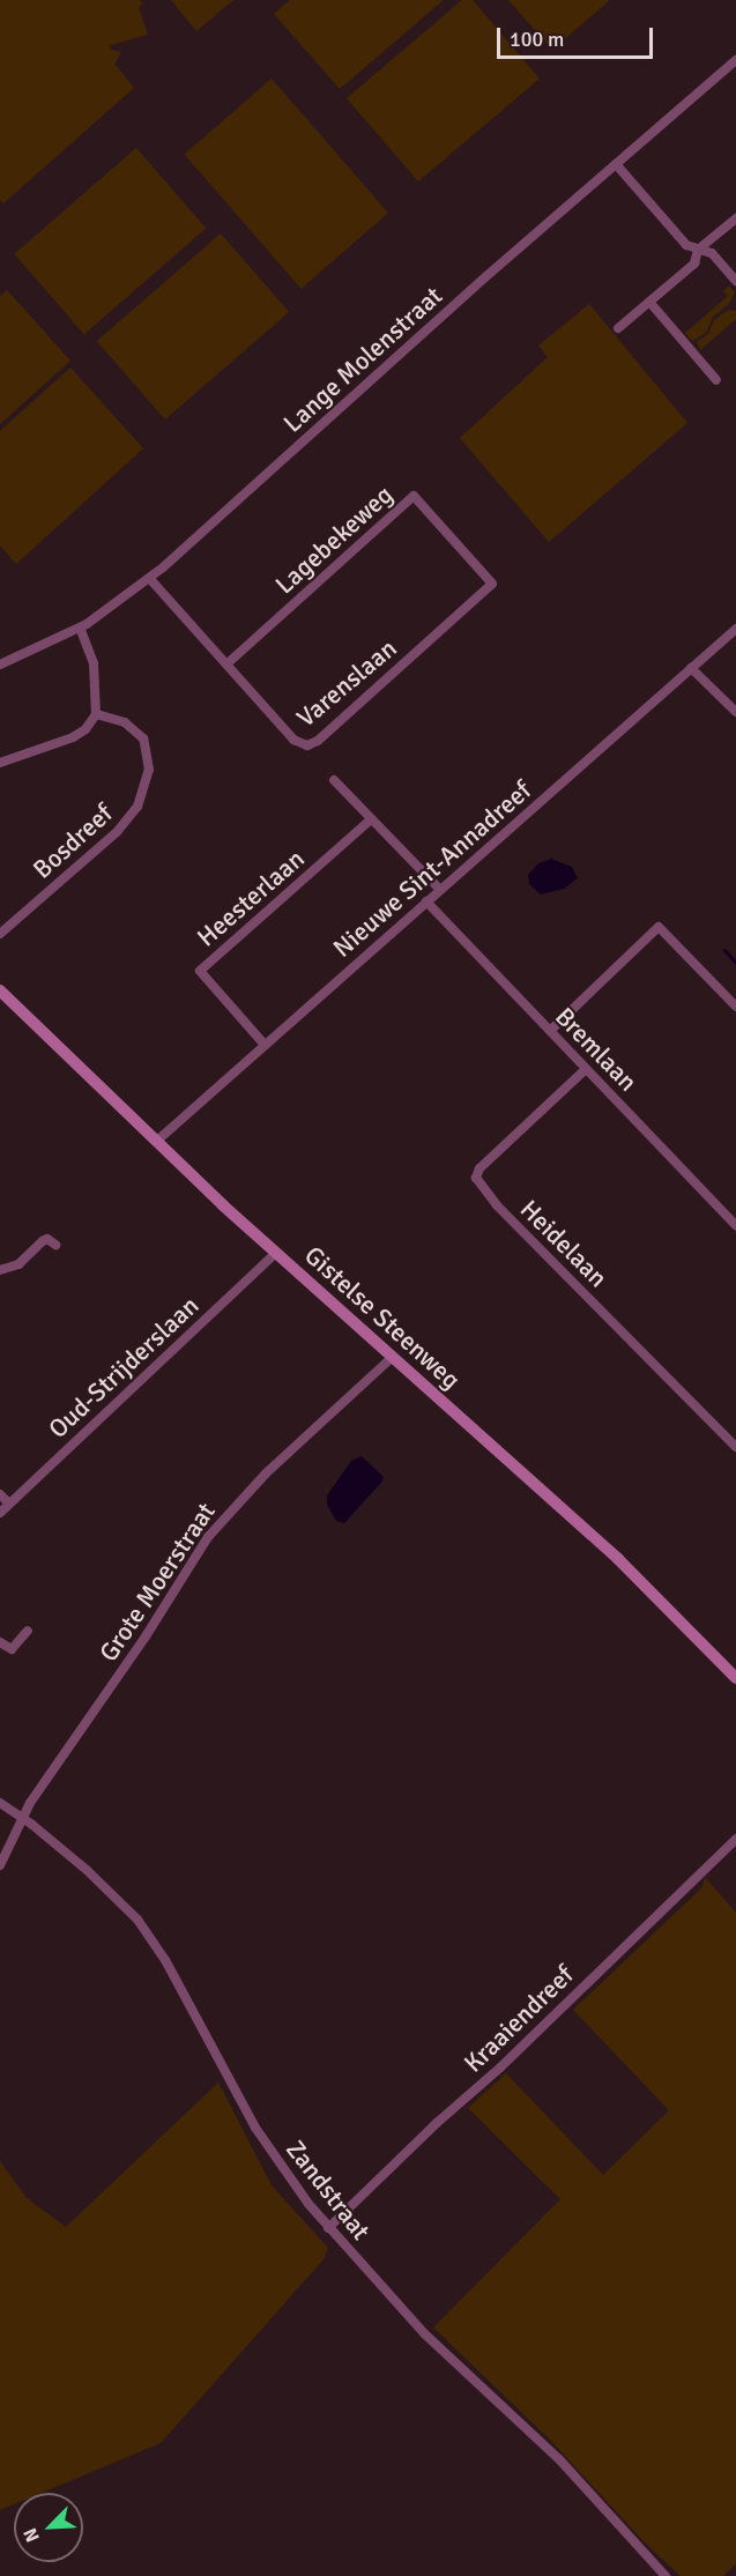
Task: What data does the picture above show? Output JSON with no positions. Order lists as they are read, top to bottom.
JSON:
{
  "streets": {
    "main road": ["Gistelse Steenweg"],
    "street": [
      "Lange Molenstraat",
      "Lagebekeweg",
      "Varenslaan",
      "Bosdreef",
      "Nieuwe Sint-Annadreef",
      "Heesterlaan",
      "Bremlaan",
      "Heidelaan",
      "Oud-Strijderslaan",
      "Grote Moerstraat",
      "Kraaiendreef",
      "Zandstraat"
    ]
  },
  "crossings": [
    ["Lange Molenstraat", "Varenslaan"],
    ["Lagebekeweg", "Varenslaan"],
    ["Nieuwe Sint-Annadreef", "Heesterlaan"],
    ["Nieuwe Sint-Annadreef", "Bremlaan"],
    ["Nieuwe Sint-Annadreef", "Gistelse Steenweg"],
    ["Bremlaan", "Heidelaan"],
    ["Gistelse Steenweg", "Oud-Strijderslaan"],
    ["Gistelse Steenweg", "Grote Moerstraat"],
    ["Grote Moerstraat", "Zandstraat"],
    ["Kraaiendreef", "Zandstraat"]
  ],
  "scale_bar": "100 m",
  "north": "bottom left"
}
